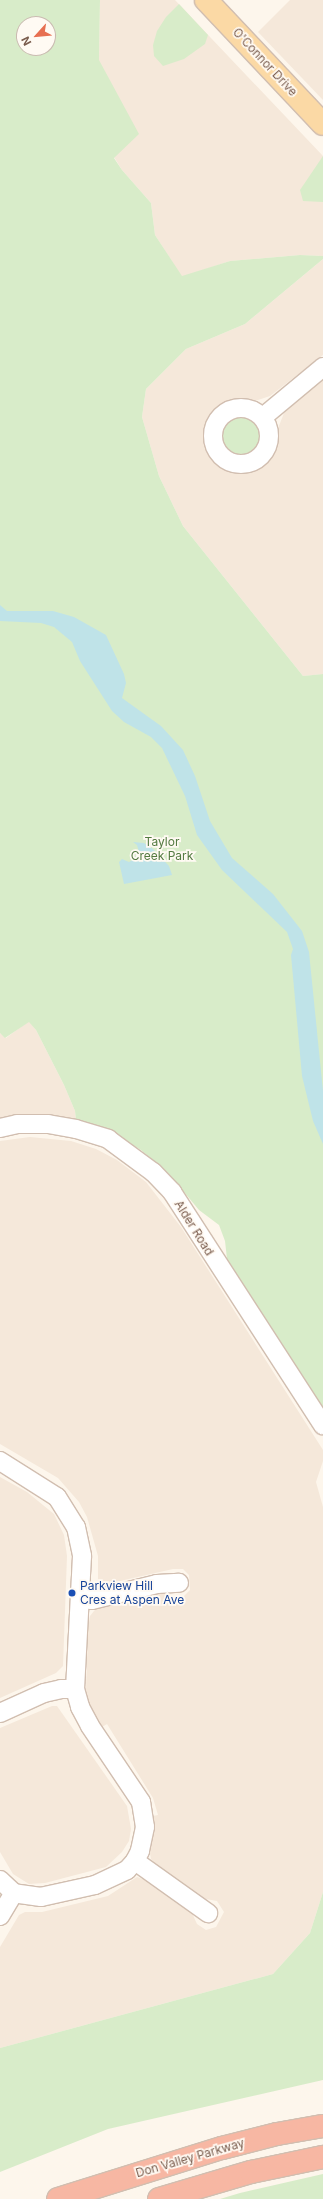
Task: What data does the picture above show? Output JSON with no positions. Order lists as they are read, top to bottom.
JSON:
{
  "streets": {
    "highway": ["Don Valley Parkway"],
    "main road": ["O'Connor Drive"],
    "street": ["Alder Road"]
  },
  "parks": ["Taylor Creek Park"],
  "places": ["Parkview Hill Cres at Aspen Ave"],
  "north": "bottom left"
}
